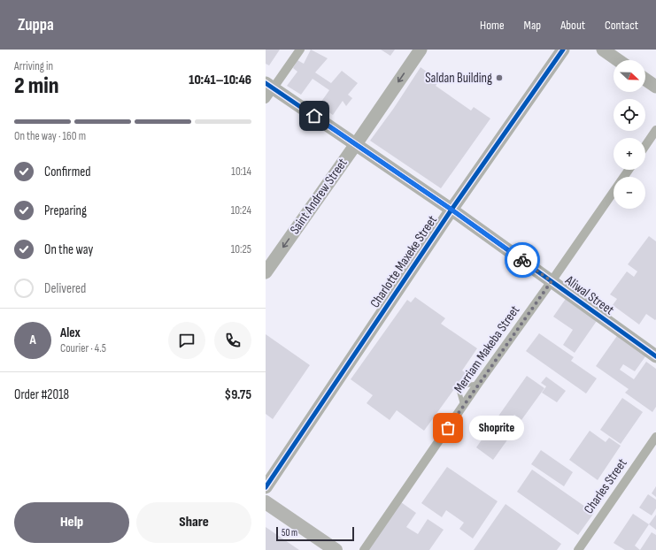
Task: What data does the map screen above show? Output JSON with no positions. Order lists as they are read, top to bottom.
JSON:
{
  "streets": {
    "street": [
      "Saint Andrew Street",
      "Charlotte Maxeke Street",
      "Aliwal Street",
      "Merriam Makeba Street",
      "Charles Street"
    ]
  },
  "crossings": [
    ["Saint Andrew Street", "Aliwal Street"],
    ["Charlotte Maxeke Street", "Aliwal Street"],
    ["Aliwal Street", "Merriam Makeba Street"]
  ],
  "one_way": ["Saint Andrew Street"],
  "places": ["Saldan Building", "Shoprite"],
  "scale_bar": "50 m",
  "north": "right",
  "page": {
    "header": "Zuppa",
    "nav": [
      "Home",
      "Map",
      "About",
      "Contact"
    ],
    "heading": ["2 min", "Arriving in", "10:41–10:46"],
    "panel": [
      "Alex",
      "Courier · 4.5",
      "Order #2018",
      "$9.75"
    ],
    "map_buttons": ["+", "−"],
    "bar": "On the way · 160 m",
    "list": [
      ["Confirmed", "10:14"],
      ["Preparing", "10:24"],
      ["On the way", "10:25"],
      "Delivered"
    ],
    "round": "A",
    "bubble": "Shoprite",
    "buttons": ["Help", "Share"],
    "scale": "50 m"
  }
}
